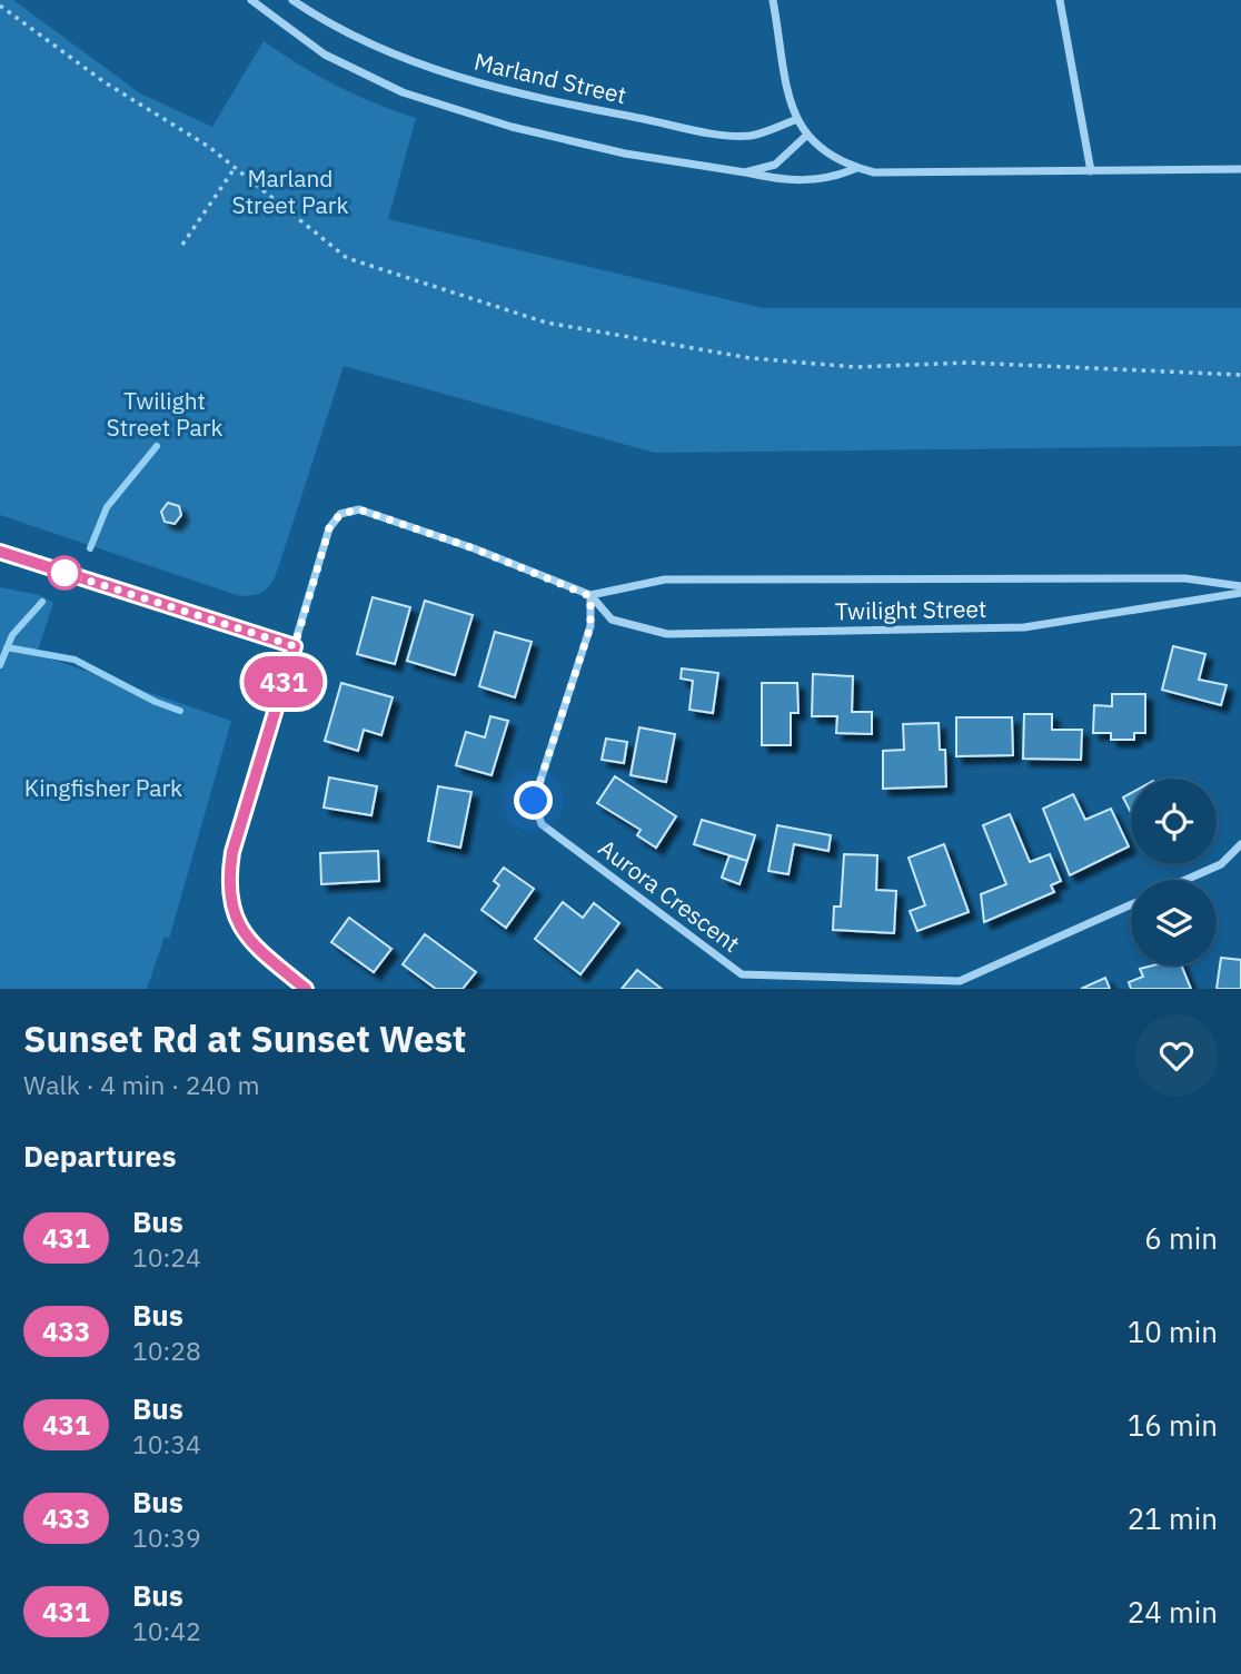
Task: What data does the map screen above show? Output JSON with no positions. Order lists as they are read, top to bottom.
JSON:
{
  "streets": {
    "street": ["Marland Street", "Twilight Street", "Aurora Crescent"]
  },
  "crossings": [
    ["Twilight Street", "Aurora Crescent"]
  ],
  "parks": ["Marland Street Park", "Twilight Street Park", "Kingfisher Park"],
  "lines": ["bus line 431"],
  "page": {
    "on_map": "431",
    "heading": [
      ["Sunset Rd at Sunset West", "Walk · 4 min · 240 m"],
      "Departures"
    ],
    "list": [
      {
        "mark": "431",
        "name": "Bus",
        "note": "10:24",
        "value": "6 min"
      },
      {
        "mark": "433",
        "name": "Bus",
        "note": "10:28",
        "value": "10 min"
      },
      {
        "mark": "431",
        "name": "Bus",
        "note": "10:34",
        "value": "16 min"
      },
      {
        "mark": "433",
        "name": "Bus",
        "note": "10:39",
        "value": "21 min"
      },
      {
        "mark": "431",
        "name": "Bus",
        "note": "10:42",
        "value": "24 min"
      }
    ]
  }
}
